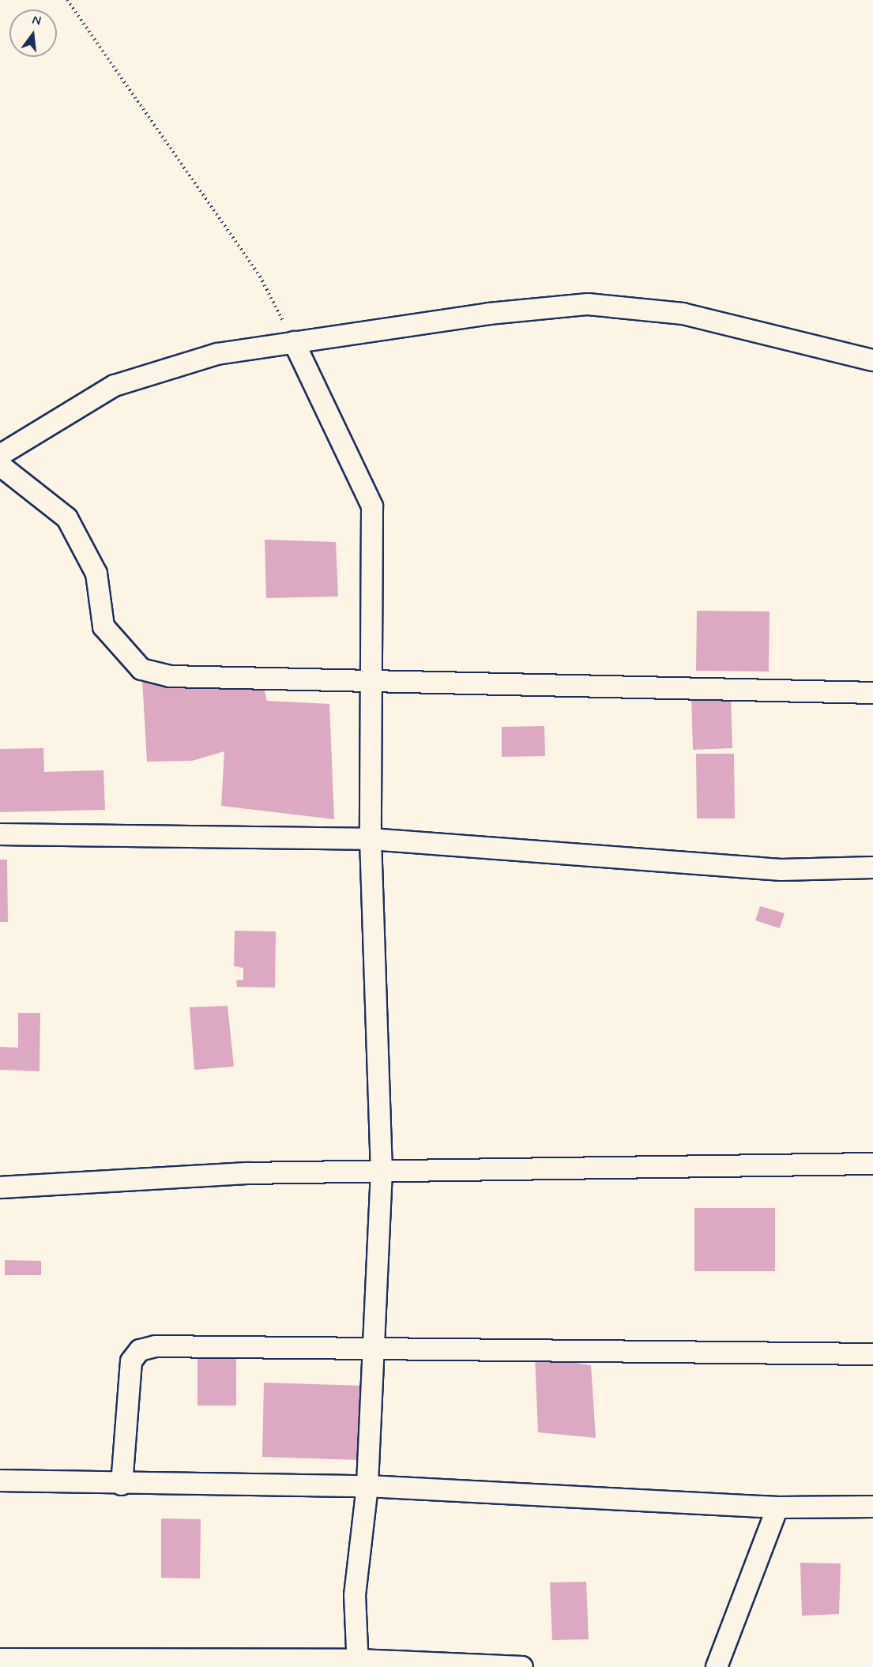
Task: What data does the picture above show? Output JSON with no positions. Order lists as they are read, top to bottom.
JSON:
{
  "north": "top"
}
